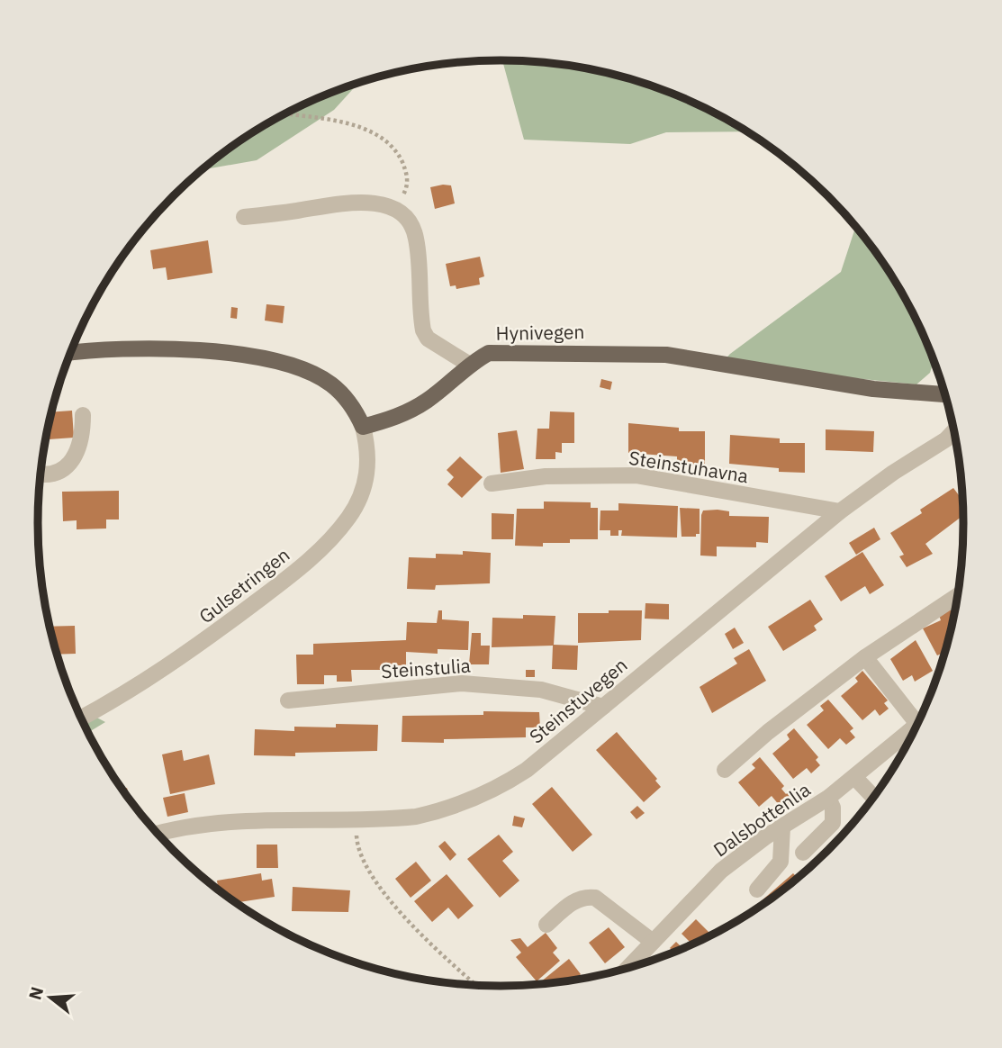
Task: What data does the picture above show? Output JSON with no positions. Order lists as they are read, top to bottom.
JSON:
{
  "streets": {
    "main road": ["Hynivegen"],
    "street": [
      "Steinstuhavna",
      "Gulsetringen",
      "Steinstulia",
      "Steinstuvegen",
      "Dalsbottenlia"
    ]
  },
  "crossings": [
    ["Hynivegen", "Gulsetringen"],
    ["Steinstuhavna", "Steinstuvegen"],
    ["Steinstulia", "Steinstuvegen"]
  ],
  "north": "left"
}
